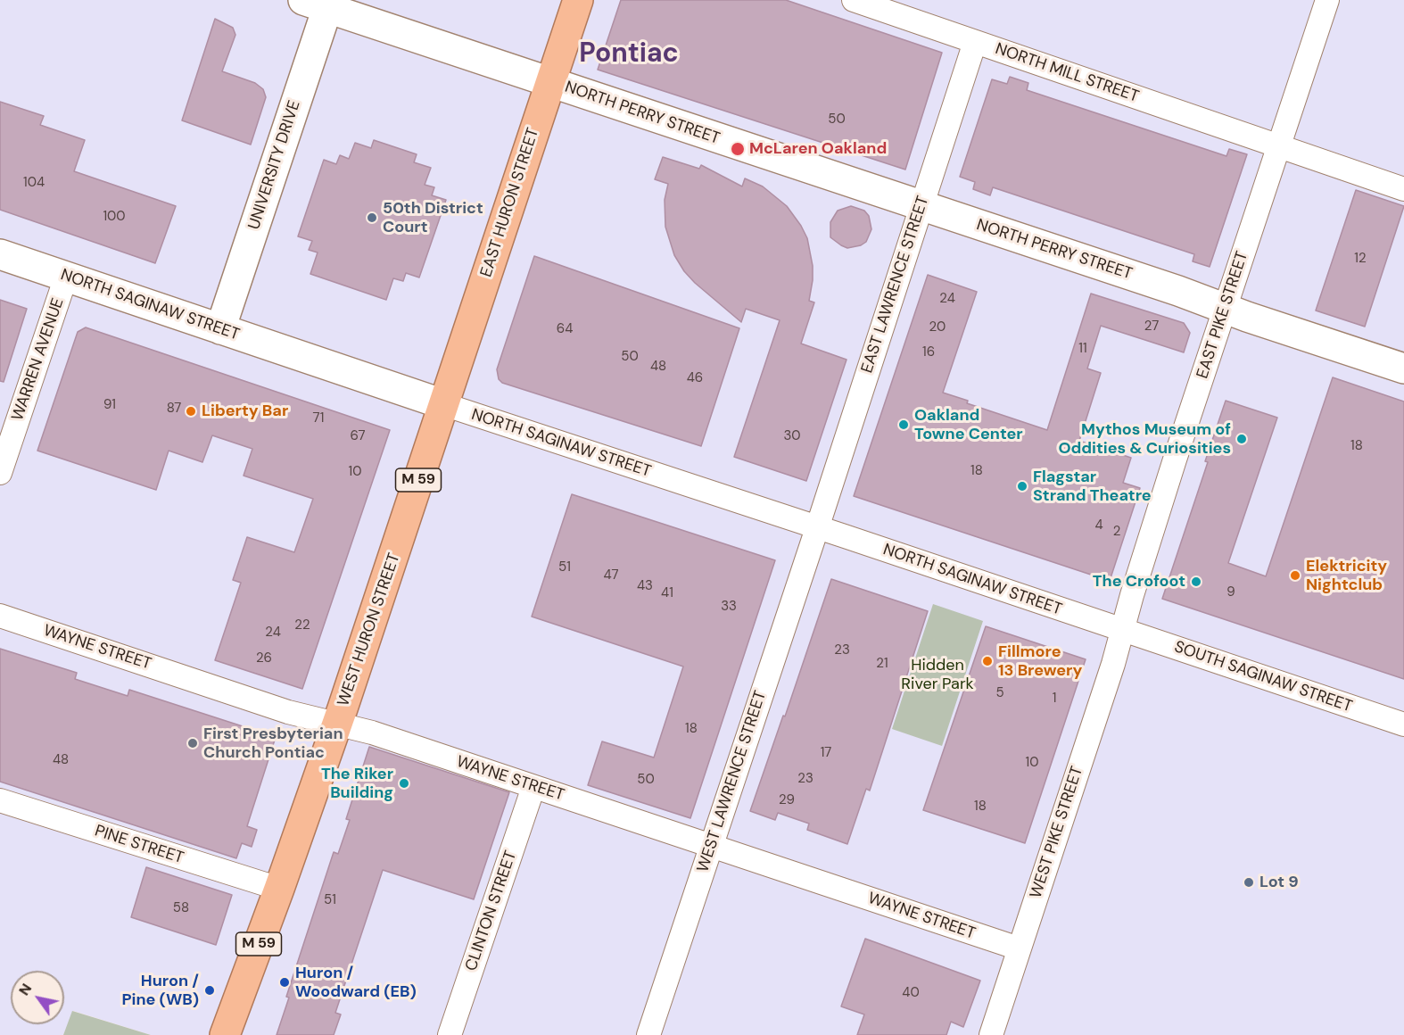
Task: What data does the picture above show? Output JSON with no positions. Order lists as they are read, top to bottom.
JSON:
{
  "streets": {
    "highway": ["EAST HURON STREET", "M 59", "WEST HURON STREET"],
    "street": [
      "NORTH MILL STREET",
      "NORTH PERRY STREET",
      "UNIVERSITY DRIVE",
      "EAST LAWRENCE STREET",
      "NORTH SAGINAW STREET",
      "EAST PIKE STREET",
      "WARREN AVENUE",
      "WAYNE STREET",
      "SOUTH SAGINAW STREET",
      "WEST LAWRENCE STREET",
      "WEST PIKE STREET",
      "PINE STREET",
      "CLINTON STREET"
    ]
  },
  "crossings": [
    ["NORTH MILL STREET", "EAST LAWRENCE STREET"],
    ["NORTH MILL STREET", "EAST PIKE STREET"],
    ["NORTH PERRY STREET", "UNIVERSITY DRIVE"],
    ["NORTH PERRY STREET", "EAST HURON STREET"],
    ["NORTH PERRY STREET", "EAST LAWRENCE STREET"],
    ["NORTH PERRY STREET", "EAST PIKE STREET"],
    ["UNIVERSITY DRIVE", "NORTH SAGINAW STREET"],
    ["EAST HURON STREET", "NORTH SAGINAW STREET"],
    ["EAST HURON STREET", "WEST HURON STREET"],
    ["EAST LAWRENCE STREET", "NORTH SAGINAW STREET"],
    ["EAST LAWRENCE STREET", "WEST LAWRENCE STREET"],
    ["NORTH SAGINAW STREET", "EAST PIKE STREET"],
    ["NORTH SAGINAW STREET", "WARREN AVENUE"],
    ["NORTH SAGINAW STREET", "WEST HURON STREET"],
    ["NORTH SAGINAW STREET", "SOUTH SAGINAW STREET"],
    ["NORTH SAGINAW STREET", "WEST LAWRENCE STREET"],
    ["NORTH SAGINAW STREET", "WEST PIKE STREET"],
    ["EAST PIKE STREET", "SOUTH SAGINAW STREET"],
    ["EAST PIKE STREET", "WEST PIKE STREET"],
    ["WEST HURON STREET", "WAYNE STREET"],
    ["WEST HURON STREET", "PINE STREET"],
    ["WAYNE STREET", "WEST LAWRENCE STREET"],
    ["WAYNE STREET", "WEST PIKE STREET"],
    ["WAYNE STREET", "CLINTON STREET"],
    ["SOUTH SAGINAW STREET", "WEST PIKE STREET"]
  ],
  "districts": ["Pontiac"],
  "parks": ["Hidden River Park"],
  "places": [
    "McLaren Oakland",
    "50th District Court",
    "Liberty Bar",
    "Oakland Towne Center",
    "Mythos Museum of Oddities & Curiosities",
    "Flagstar Strand Theatre",
    "Elektricity Nightclub",
    "The Crofoot",
    "Fillmore 13 Brewery",
    "First Presbyterian Church Pontiac",
    "The Riker Building",
    "Lot 9",
    "Huron / Woodward (EB)",
    "Huron / Pine (WB)"
  ],
  "house_numbers": [
    "50",
    "104",
    "100",
    "12",
    "24",
    "27",
    "20",
    "64",
    "11",
    "16",
    "50",
    "48",
    "46",
    "91",
    "87",
    "71",
    "67",
    "30",
    "18",
    "18",
    "10",
    "4",
    "2",
    "51",
    "47",
    "43",
    "9",
    "41",
    "33",
    "22",
    "24",
    "23",
    "26",
    "21",
    "5",
    "1",
    "18",
    "17",
    "48",
    "10",
    "23",
    "50",
    "29",
    "18",
    "51",
    "58",
    "40"
  ],
  "north": "top left"
}
